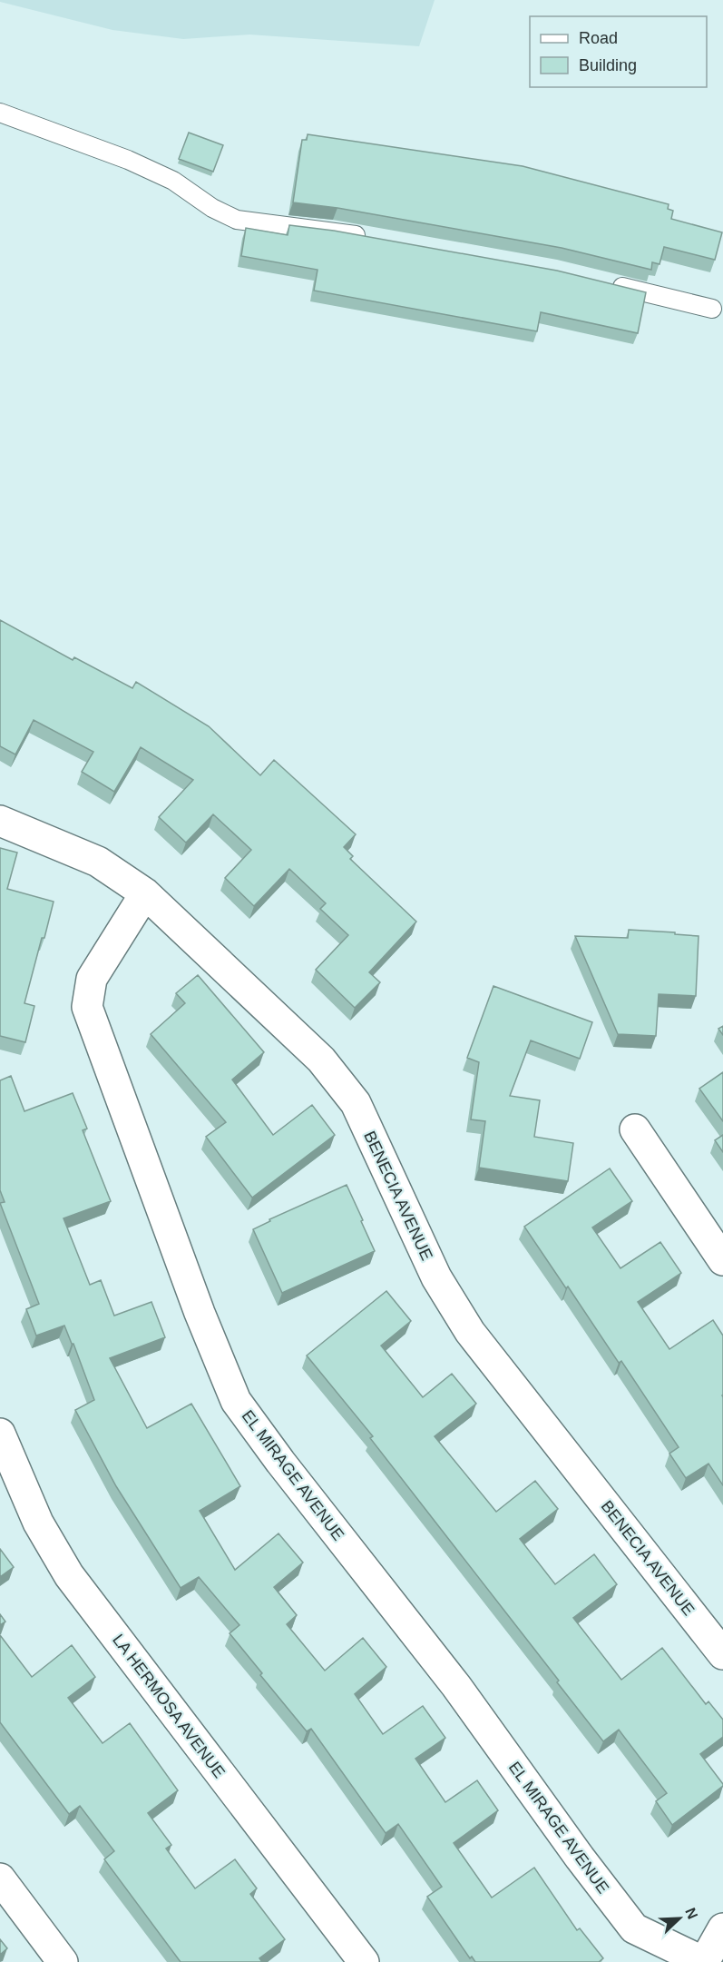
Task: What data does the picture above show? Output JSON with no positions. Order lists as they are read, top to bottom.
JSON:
{
  "streets": {
    "street": ["BENECIA AVENUE", "EL MIRAGE AVENUE", "LA HERMOSA AVENUE"]
  },
  "crossings": [
    ["BENECIA AVENUE", "EL MIRAGE AVENUE"]
  ],
  "legend": ["Road", "Building"],
  "north": "top right"
}
